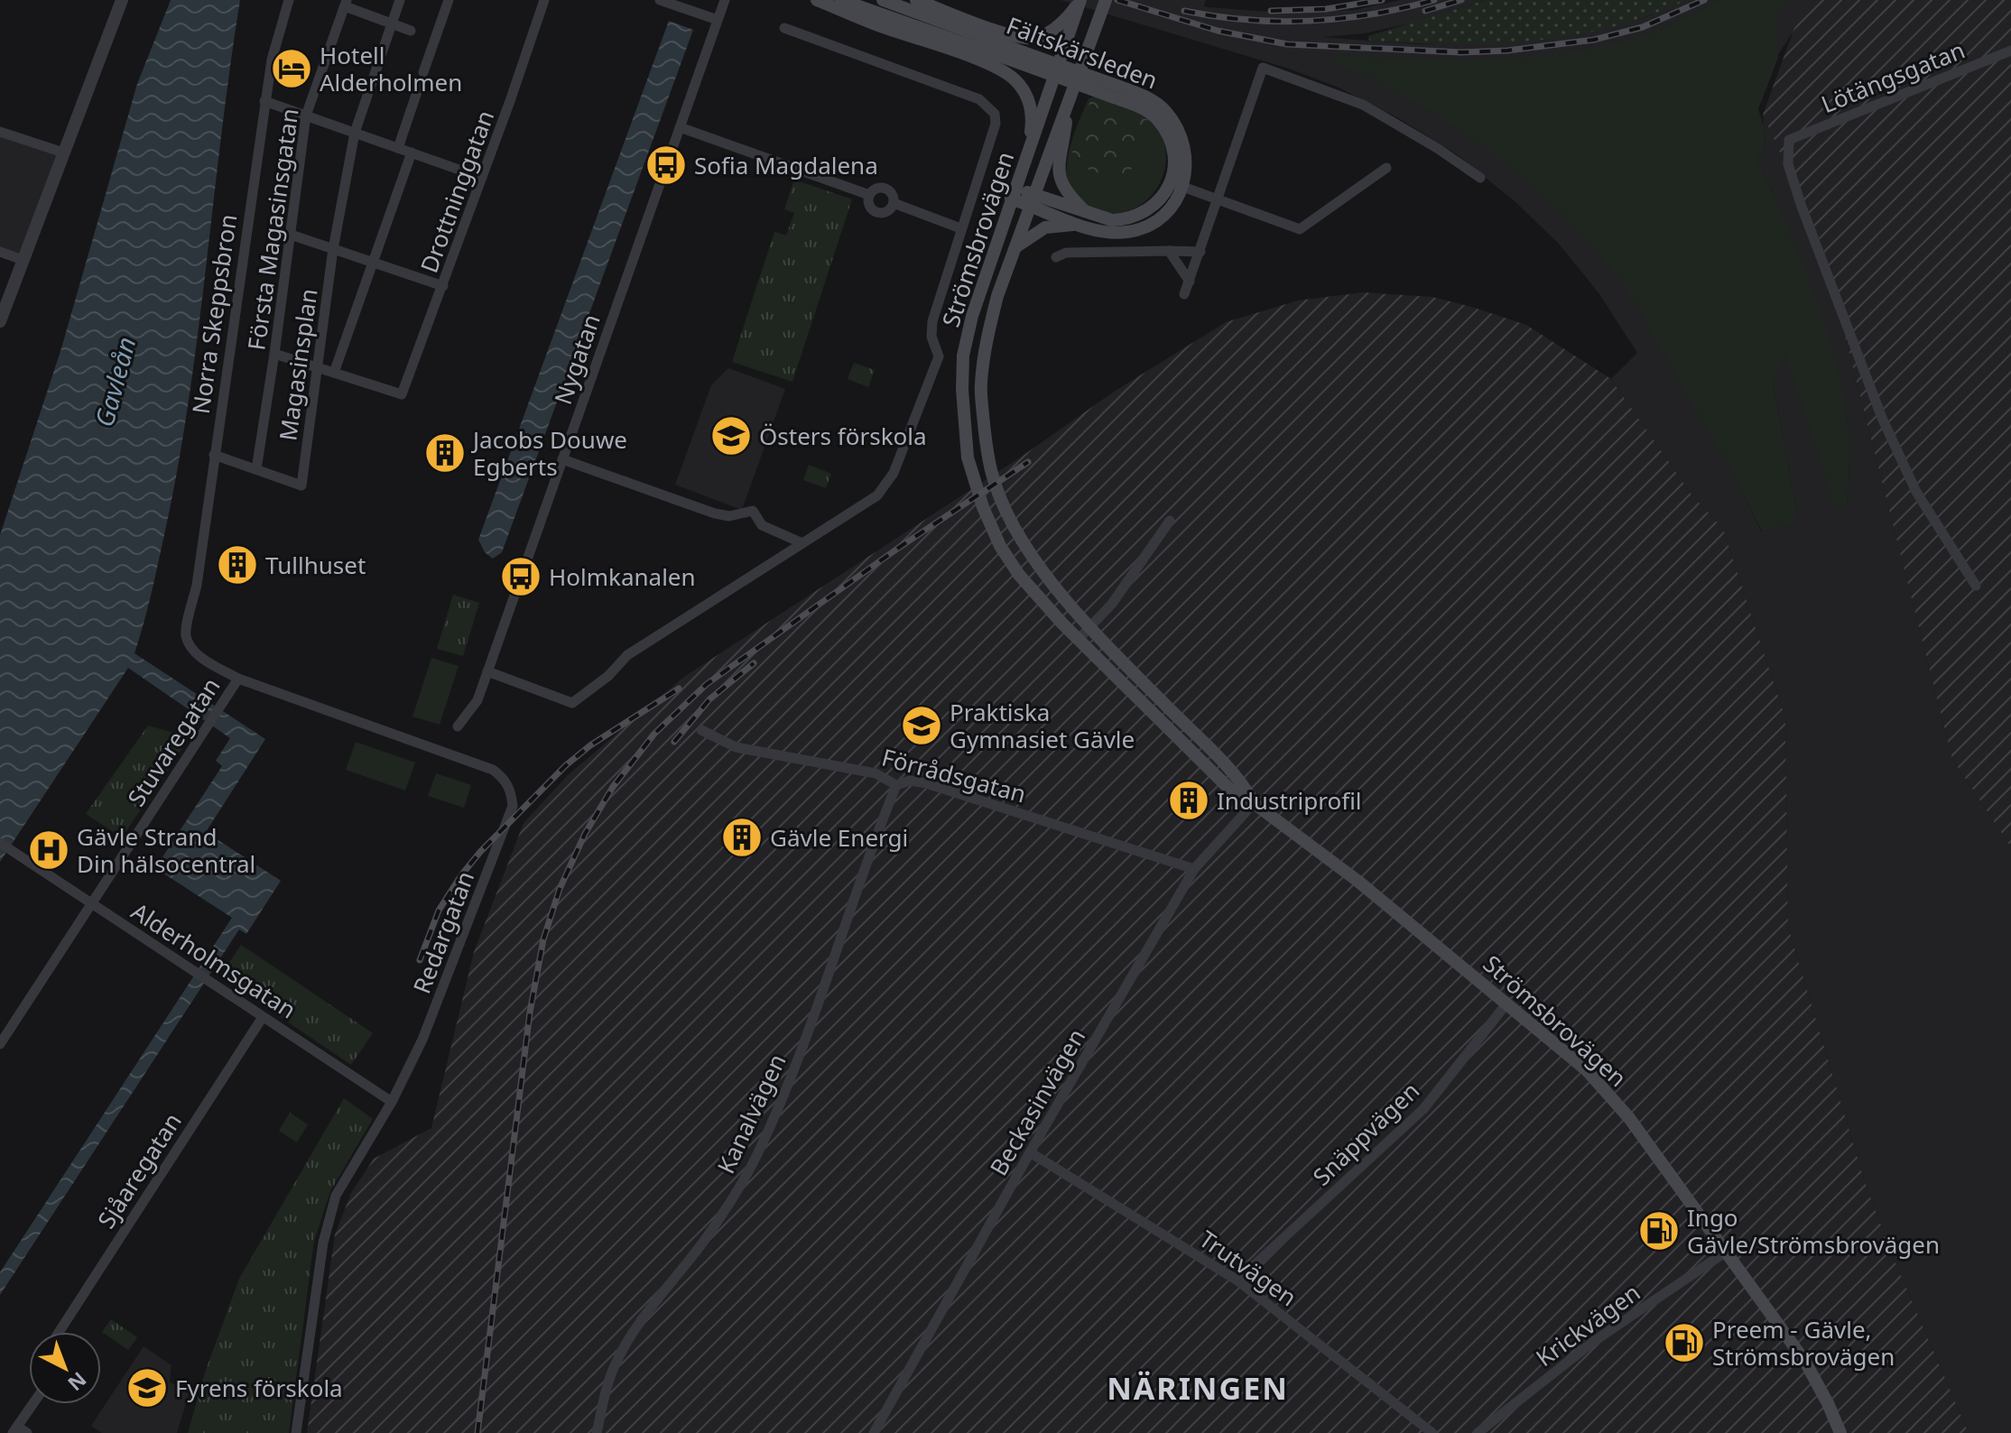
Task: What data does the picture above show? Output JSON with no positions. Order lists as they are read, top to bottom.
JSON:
{
  "streets": {
    "main road": ["Fältskärsleden", "Strömsbrovägen"],
    "street": [
      "Lötängsgatan",
      "Drottninggatan",
      "Första Magasinsgatan",
      "Norra Skeppsbron",
      "Nygatan",
      "Magasinsplan",
      "Stuvaregatan",
      "Förrådsgatan",
      "Redargatan",
      "Alderholmsgatan",
      "Beckasinvägen",
      "Kanalvägen",
      "Snäppvägen",
      "Sjåaregatan",
      "Trutvägen",
      "Krickvägen"
    ]
  },
  "crossings": [
    ["Första Magasinsgatan", "Magasinsplan"],
    ["Strömsbrovägen", "Beckasinvägen"],
    ["Strömsbrovägen", "Snäppvägen"],
    ["Strömsbrovägen", "Krickvägen"],
    ["Norra Skeppsbron", "Redargatan"],
    ["Stuvaregatan", "Redargatan"],
    ["Stuvaregatan", "Alderholmsgatan"],
    ["Förrådsgatan", "Beckasinvägen"],
    ["Förrådsgatan", "Kanalvägen"],
    ["Redargatan", "Alderholmsgatan"],
    ["Alderholmsgatan", "Sjåaregatan"],
    ["Beckasinvägen", "Trutvägen"],
    ["Snäppvägen", "Trutvägen"]
  ],
  "districts": ["NÄRINGEN"],
  "water": ["Gavleån"],
  "places": {
    "hotel": ["Hotell Alderholmen"],
    "bus stop": ["Sofia Magdalena", "Holmkanalen"],
    "school or university": ["Östers förskola", "Praktiska Gymnasiet Gävle", "Fyrens förskola"],
    "building": [
      "Jacobs Douwe Egberts",
      "Tullhuset",
      "Industriprofil",
      "Gävle Energi"
    ],
    "hospital": ["Gävle Strand Din hälsocentral"],
    "fuel station": ["Ingo Gävle/Strömsbrovägen", "Preem - Gävle, Strömsbrovägen"]
  },
  "north": "bottom right"
}
